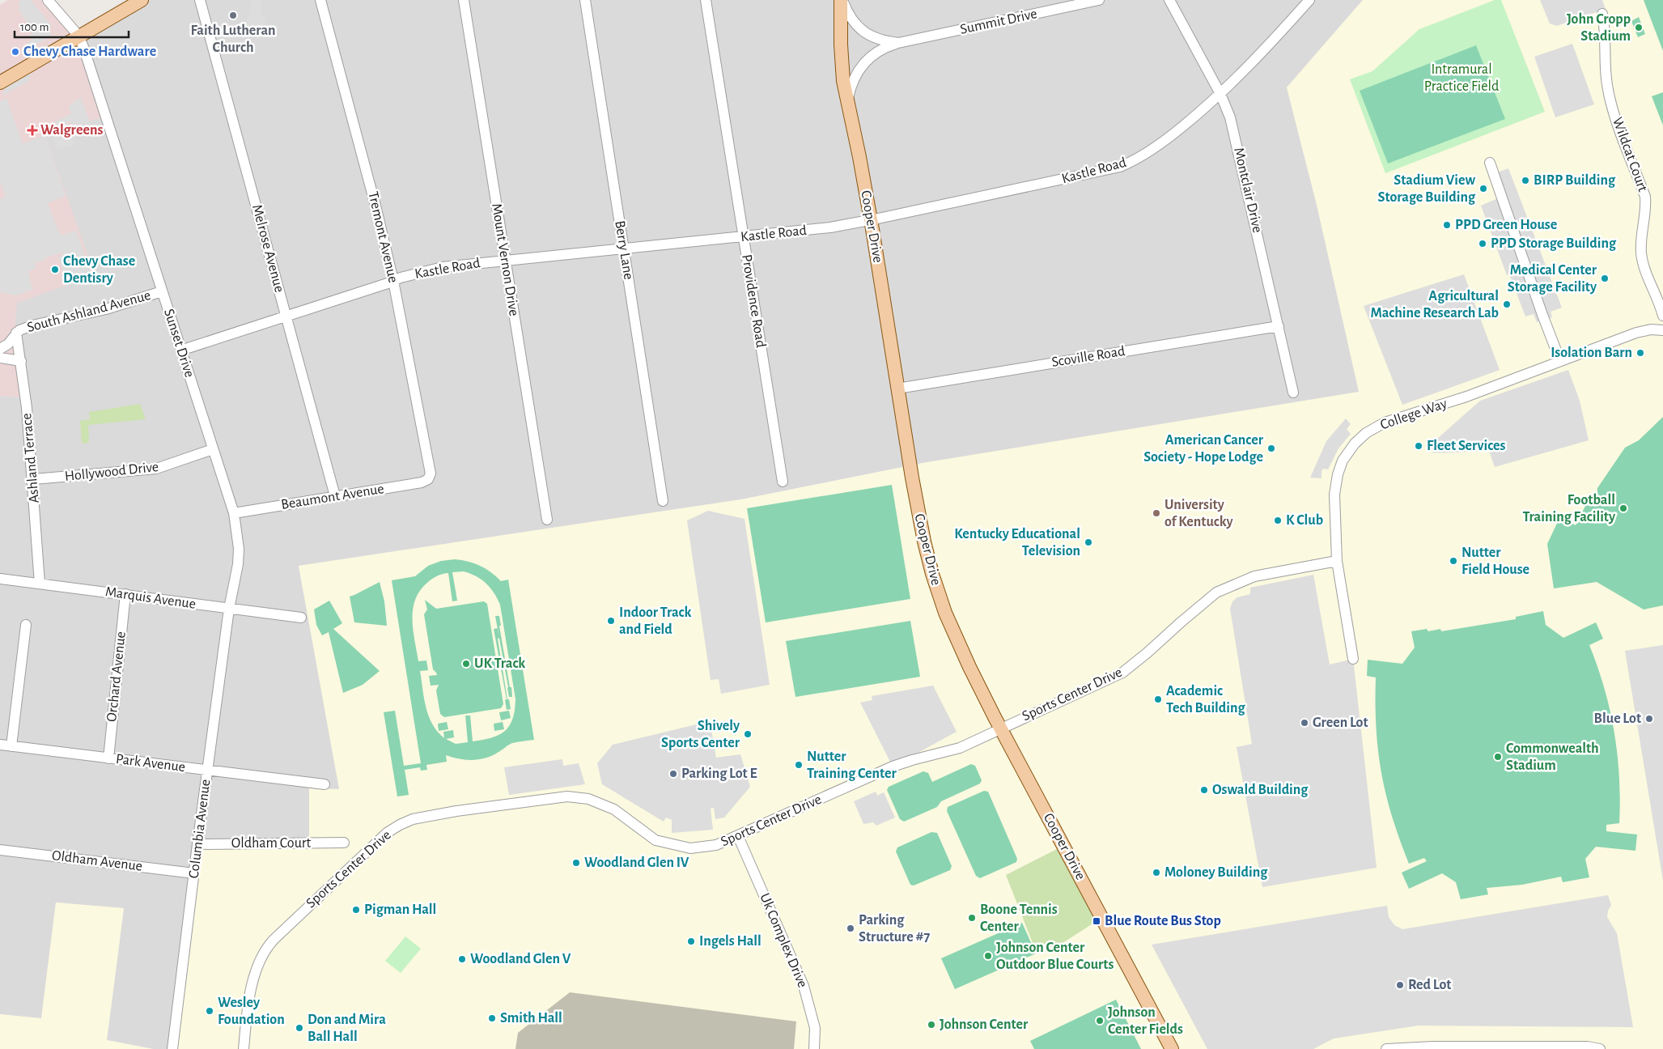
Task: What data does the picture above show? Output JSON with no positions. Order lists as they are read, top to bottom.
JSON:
{
  "streets": {
    "main road": ["Cooper Drive"],
    "street": [
      "Summit Drive",
      "Wildcat Court",
      "Kastle Road",
      "Montclair Drive",
      "Tremont Avenue",
      "Melrose Avenue",
      "Berry Lane",
      "Mount Vernon Drive",
      "Providence Road",
      "South Ashland Avenue",
      "Sunset Drive",
      "Scoville Road",
      "College Way",
      "Ashland Terrace",
      "Hollywood Drive",
      "Beaumont Avenue",
      "Marquis Avenue",
      "Orchard Avenue",
      "Sports Center Drive",
      "Park Avenue",
      "Columbia Avenue",
      "Oldham Court",
      "Oldham Avenue",
      "Uk Complex Drive"
    ]
  },
  "crossings": [
    ["Summit Drive", "Cooper Drive"],
    ["Kastle Road", "Montclair Drive"],
    ["Kastle Road", "Cooper Drive"],
    ["Kastle Road", "Tremont Avenue"],
    ["Kastle Road", "Melrose Avenue"],
    ["Kastle Road", "Berry Lane"],
    ["Kastle Road", "Mount Vernon Drive"],
    ["Kastle Road", "Providence Road"],
    ["Kastle Road", "Sunset Drive"],
    ["Montclair Drive", "Scoville Road"],
    ["Cooper Drive", "Scoville Road"],
    ["Cooper Drive", "Sports Center Drive"],
    ["Tremont Avenue", "Beaumont Avenue"],
    ["Melrose Avenue", "Beaumont Avenue"],
    ["South Ashland Avenue", "Sunset Drive"],
    ["South Ashland Avenue", "Ashland Terrace"],
    ["Sunset Drive", "Hollywood Drive"],
    ["Sunset Drive", "Beaumont Avenue"],
    ["Sunset Drive", "Marquis Avenue"],
    ["Sunset Drive", "Columbia Avenue"],
    ["College Way", "Sports Center Drive"],
    ["Ashland Terrace", "Hollywood Drive"],
    ["Ashland Terrace", "Marquis Avenue"],
    ["Marquis Avenue", "Orchard Avenue"],
    ["Marquis Avenue", "Columbia Avenue"],
    ["Orchard Avenue", "Park Avenue"],
    ["Sports Center Drive", "Uk Complex Drive"],
    ["Park Avenue", "Columbia Avenue"],
    ["Columbia Avenue", "Oldham Court"],
    ["Columbia Avenue", "Oldham Avenue"]
  ],
  "parks": ["Intramural Practice Field"],
  "places": {
    "other": [
      "Faith Lutheran Church",
      "John Cropp Stadium",
      "Chevy Chase Hardware",
      "BIRP Building",
      "Stadium View Storage Building",
      "PPD Green House",
      "PPD Storage Building",
      "Chevy Chase Dentisry",
      "Medical Center Storage Facility",
      "Agricultural Machine Research Lab",
      "Isolation Barn",
      "Fleet Services",
      "American Cancer Society - Hope Lodge",
      "Football Training Facility",
      "University of Kentucky",
      "K Club",
      "Kentucky Educational Television",
      "Nutter Field House",
      "Indoor Track and Field",
      "UK Track",
      "Academic Tech Building",
      "Blue Lot",
      "Green Lot",
      "Shively Sports Center",
      "Commonwealth Stadium",
      "Nutter Training Center",
      "Parking Lot E",
      "Oswald Building",
      "Woodland Glen IV",
      "Moloney Building",
      "Pigman Hall",
      "Boone Tennis Center",
      "Parking Structure #7",
      "Ingels Hall",
      "Johnson Center Outdoor Blue Courts",
      "Woodland Glen V",
      "Red Lot",
      "Wesley Foundation",
      "Smith Hall",
      "Johnson Center Fields",
      "Johnson Center",
      "Don and Mira Ball Hall"
    ],
    "health": ["Walgreens"],
    "transit": ["Blue Route Bus Stop"]
  },
  "scale_bar": "100 m"
}
